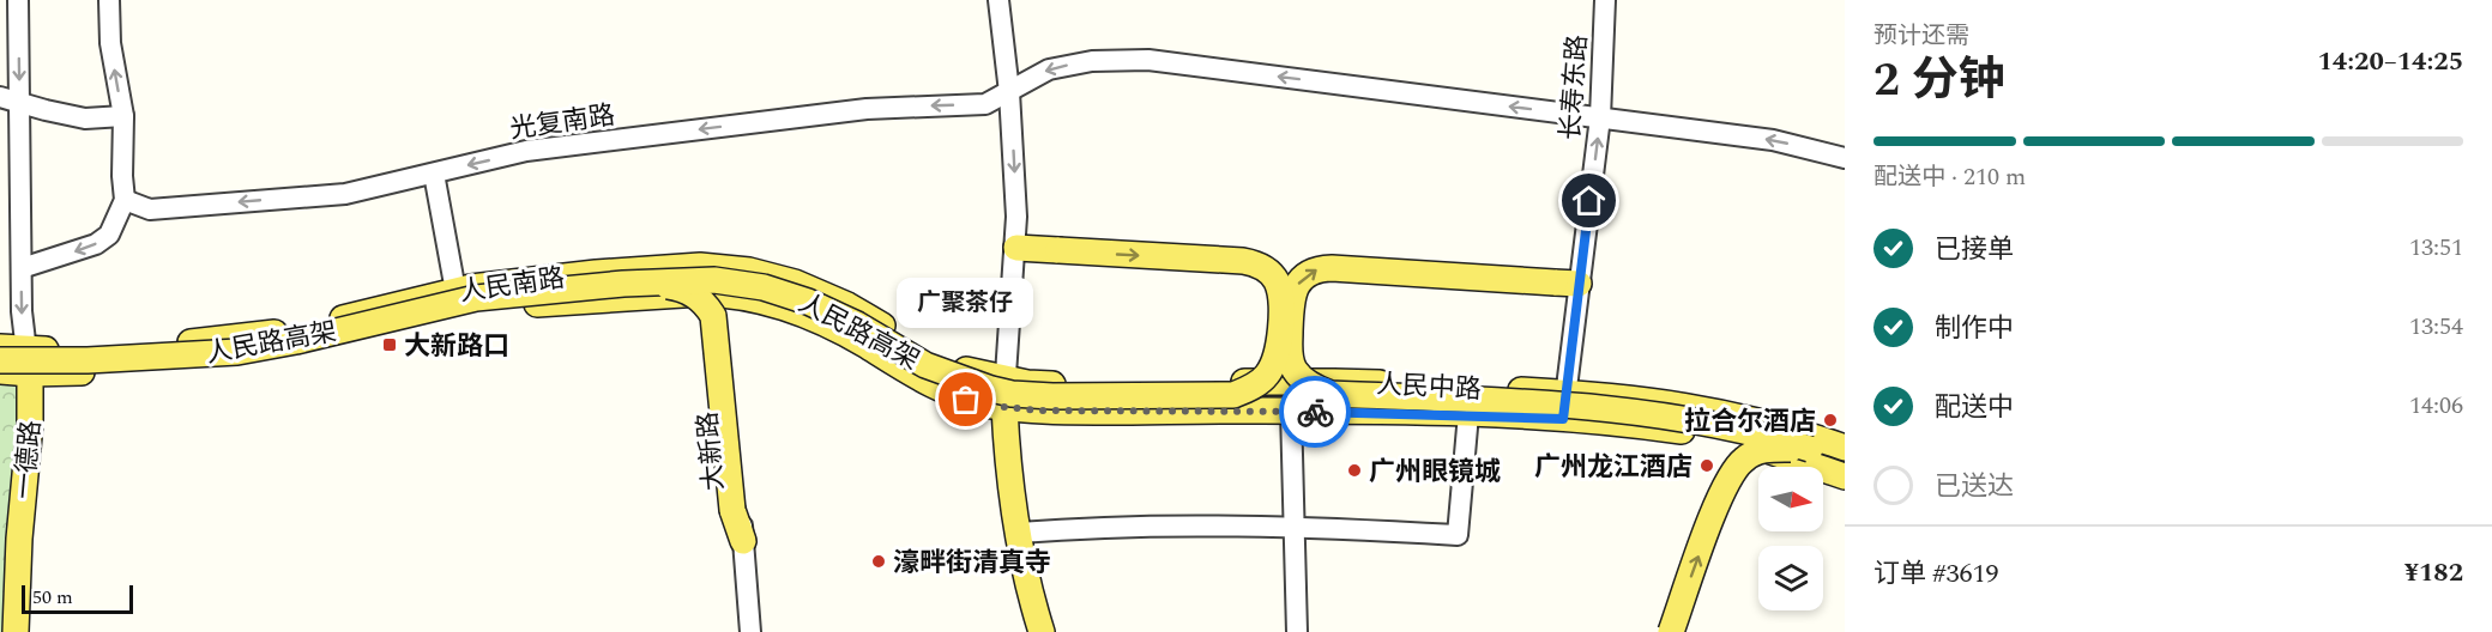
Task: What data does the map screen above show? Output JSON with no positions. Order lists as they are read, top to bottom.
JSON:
{
  "streets": {
    "main road": [
      "人民南路",
      "人民路高架",
      "人民中路",
      "一德路"
    ],
    "street": ["长寿东路", "光复南路", "大新路"]
  },
  "crossings": [
    ["长寿东路", "光复南路"],
    ["长寿东路", "人民中路"],
    ["人民南路", "人民中路"],
    ["人民南路", "大新路"],
    ["人民南路", "一德路"]
  ],
  "one_way": ["长寿东路", "光复南路"],
  "places": {
    "transit": ["大新路口"],
    "other": [
      "广聚茶仔",
      "拉合尔酒店",
      "广州龙江酒店",
      "广州眼镜城",
      "濠畔街清真寺"
    ]
  },
  "scale_bar": "50 m",
  "north": "right",
  "page": {
    "heading": ["2 分钟", "预计还需", "14:20–14:25"],
    "panel": ["订单 #3619", "¥182"],
    "bar": "配送中 · 210 m",
    "list": [
      ["已接单", "13:51"],
      ["制作中", "13:54"],
      ["配送中", "14:06"],
      "已送达"
    ],
    "bubble": "广聚茶仔",
    "scale": "50 m"
  }
}
